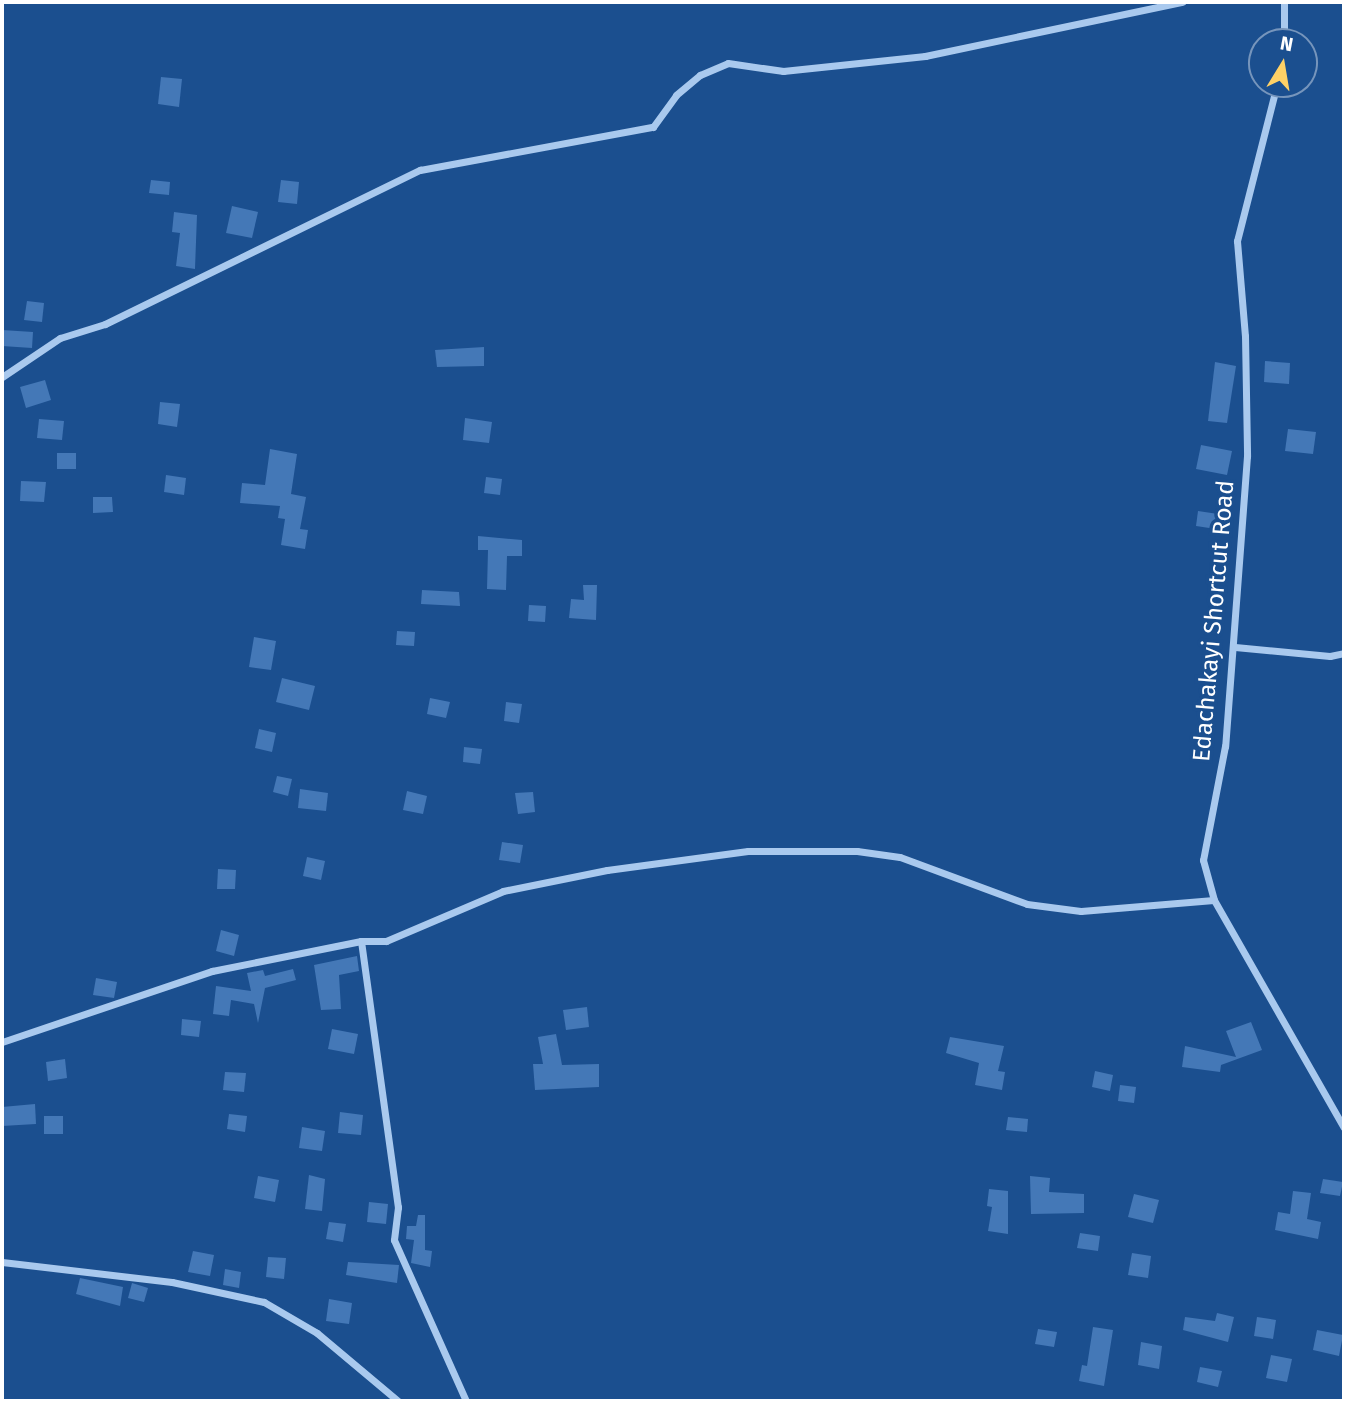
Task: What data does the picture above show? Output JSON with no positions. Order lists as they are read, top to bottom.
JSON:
{
  "streets": {
    "street": ["Edachakayi Shortcut Road"]
  },
  "north": "top"
}
